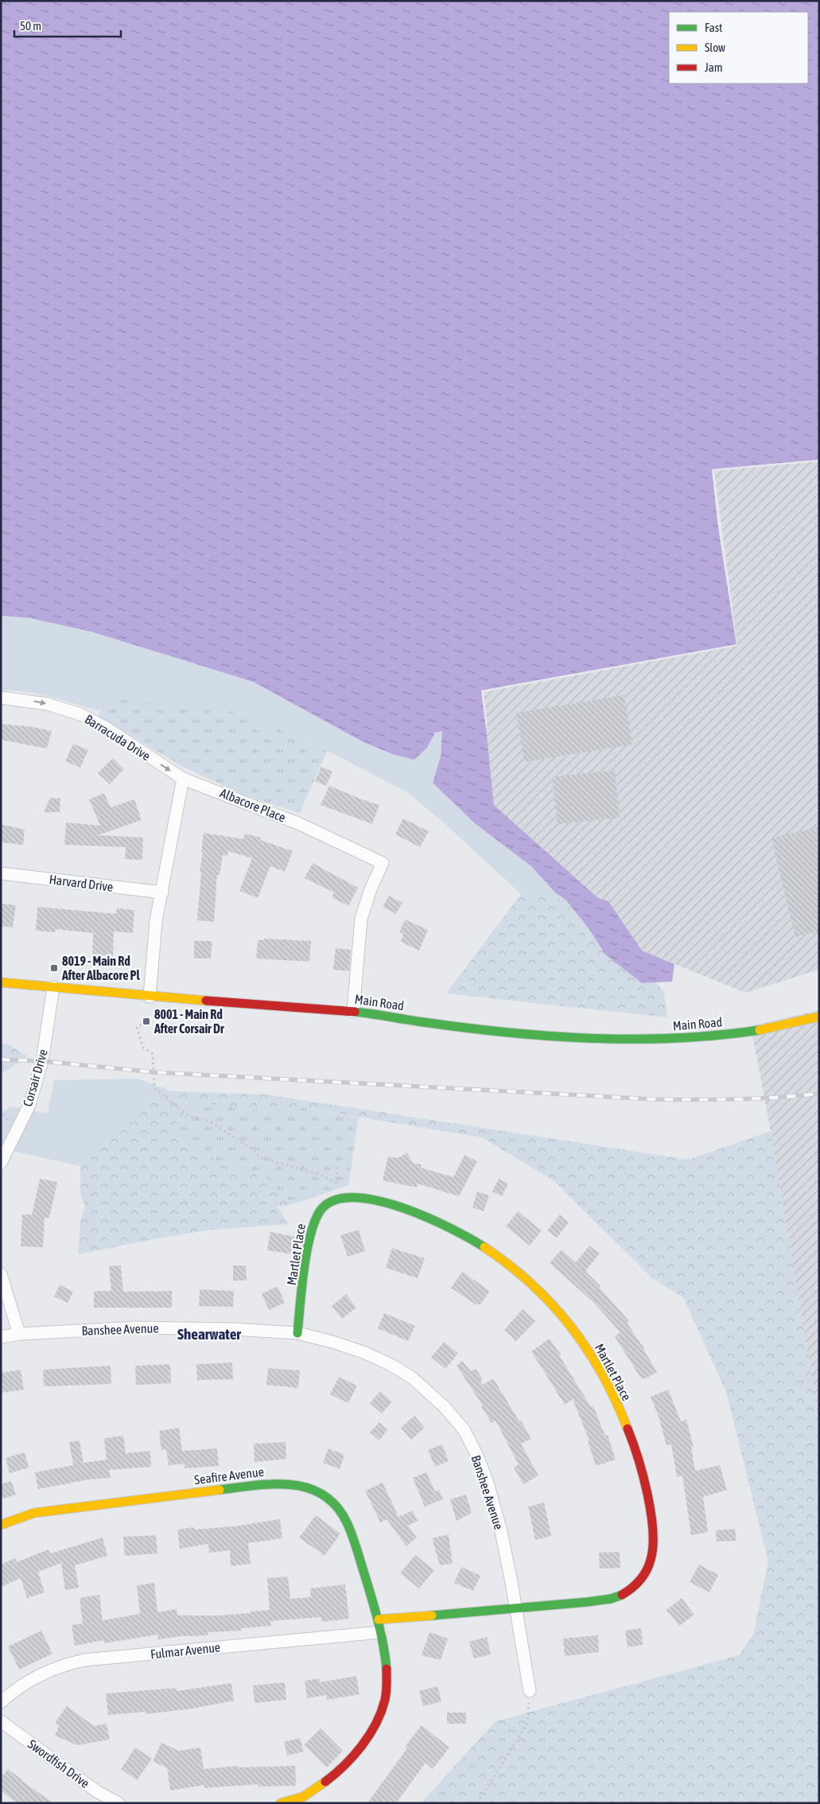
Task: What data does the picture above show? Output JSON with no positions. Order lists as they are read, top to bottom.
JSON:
{
  "streets": {
    "street": [
      "Barracuda Drive",
      "Albacore Place",
      "Harvard Drive",
      "Main Road",
      "Corsair Drive",
      "Martlet Place",
      "Banshee Avenue",
      "Seafire Avenue",
      "Fulmar Avenue",
      "Swordfish Drive"
    ]
  },
  "crossings": [
    ["Barracuda Drive", "Albacore Place"],
    ["Albacore Place", "Main Road"],
    ["Main Road", "Corsair Drive"],
    ["Martlet Place", "Banshee Avenue"],
    ["Martlet Place", "Seafire Avenue"]
  ],
  "one_way": ["Barracuda Drive"],
  "districts": ["Shearwater"],
  "places": {
    "transit": ["8019 - Main Rd After Albacore Pl", "8001 - Main Rd After Corsair Dr"]
  },
  "legend": ["Fast", "Slow", "Jam"],
  "scale_bar": "50 m"
}
